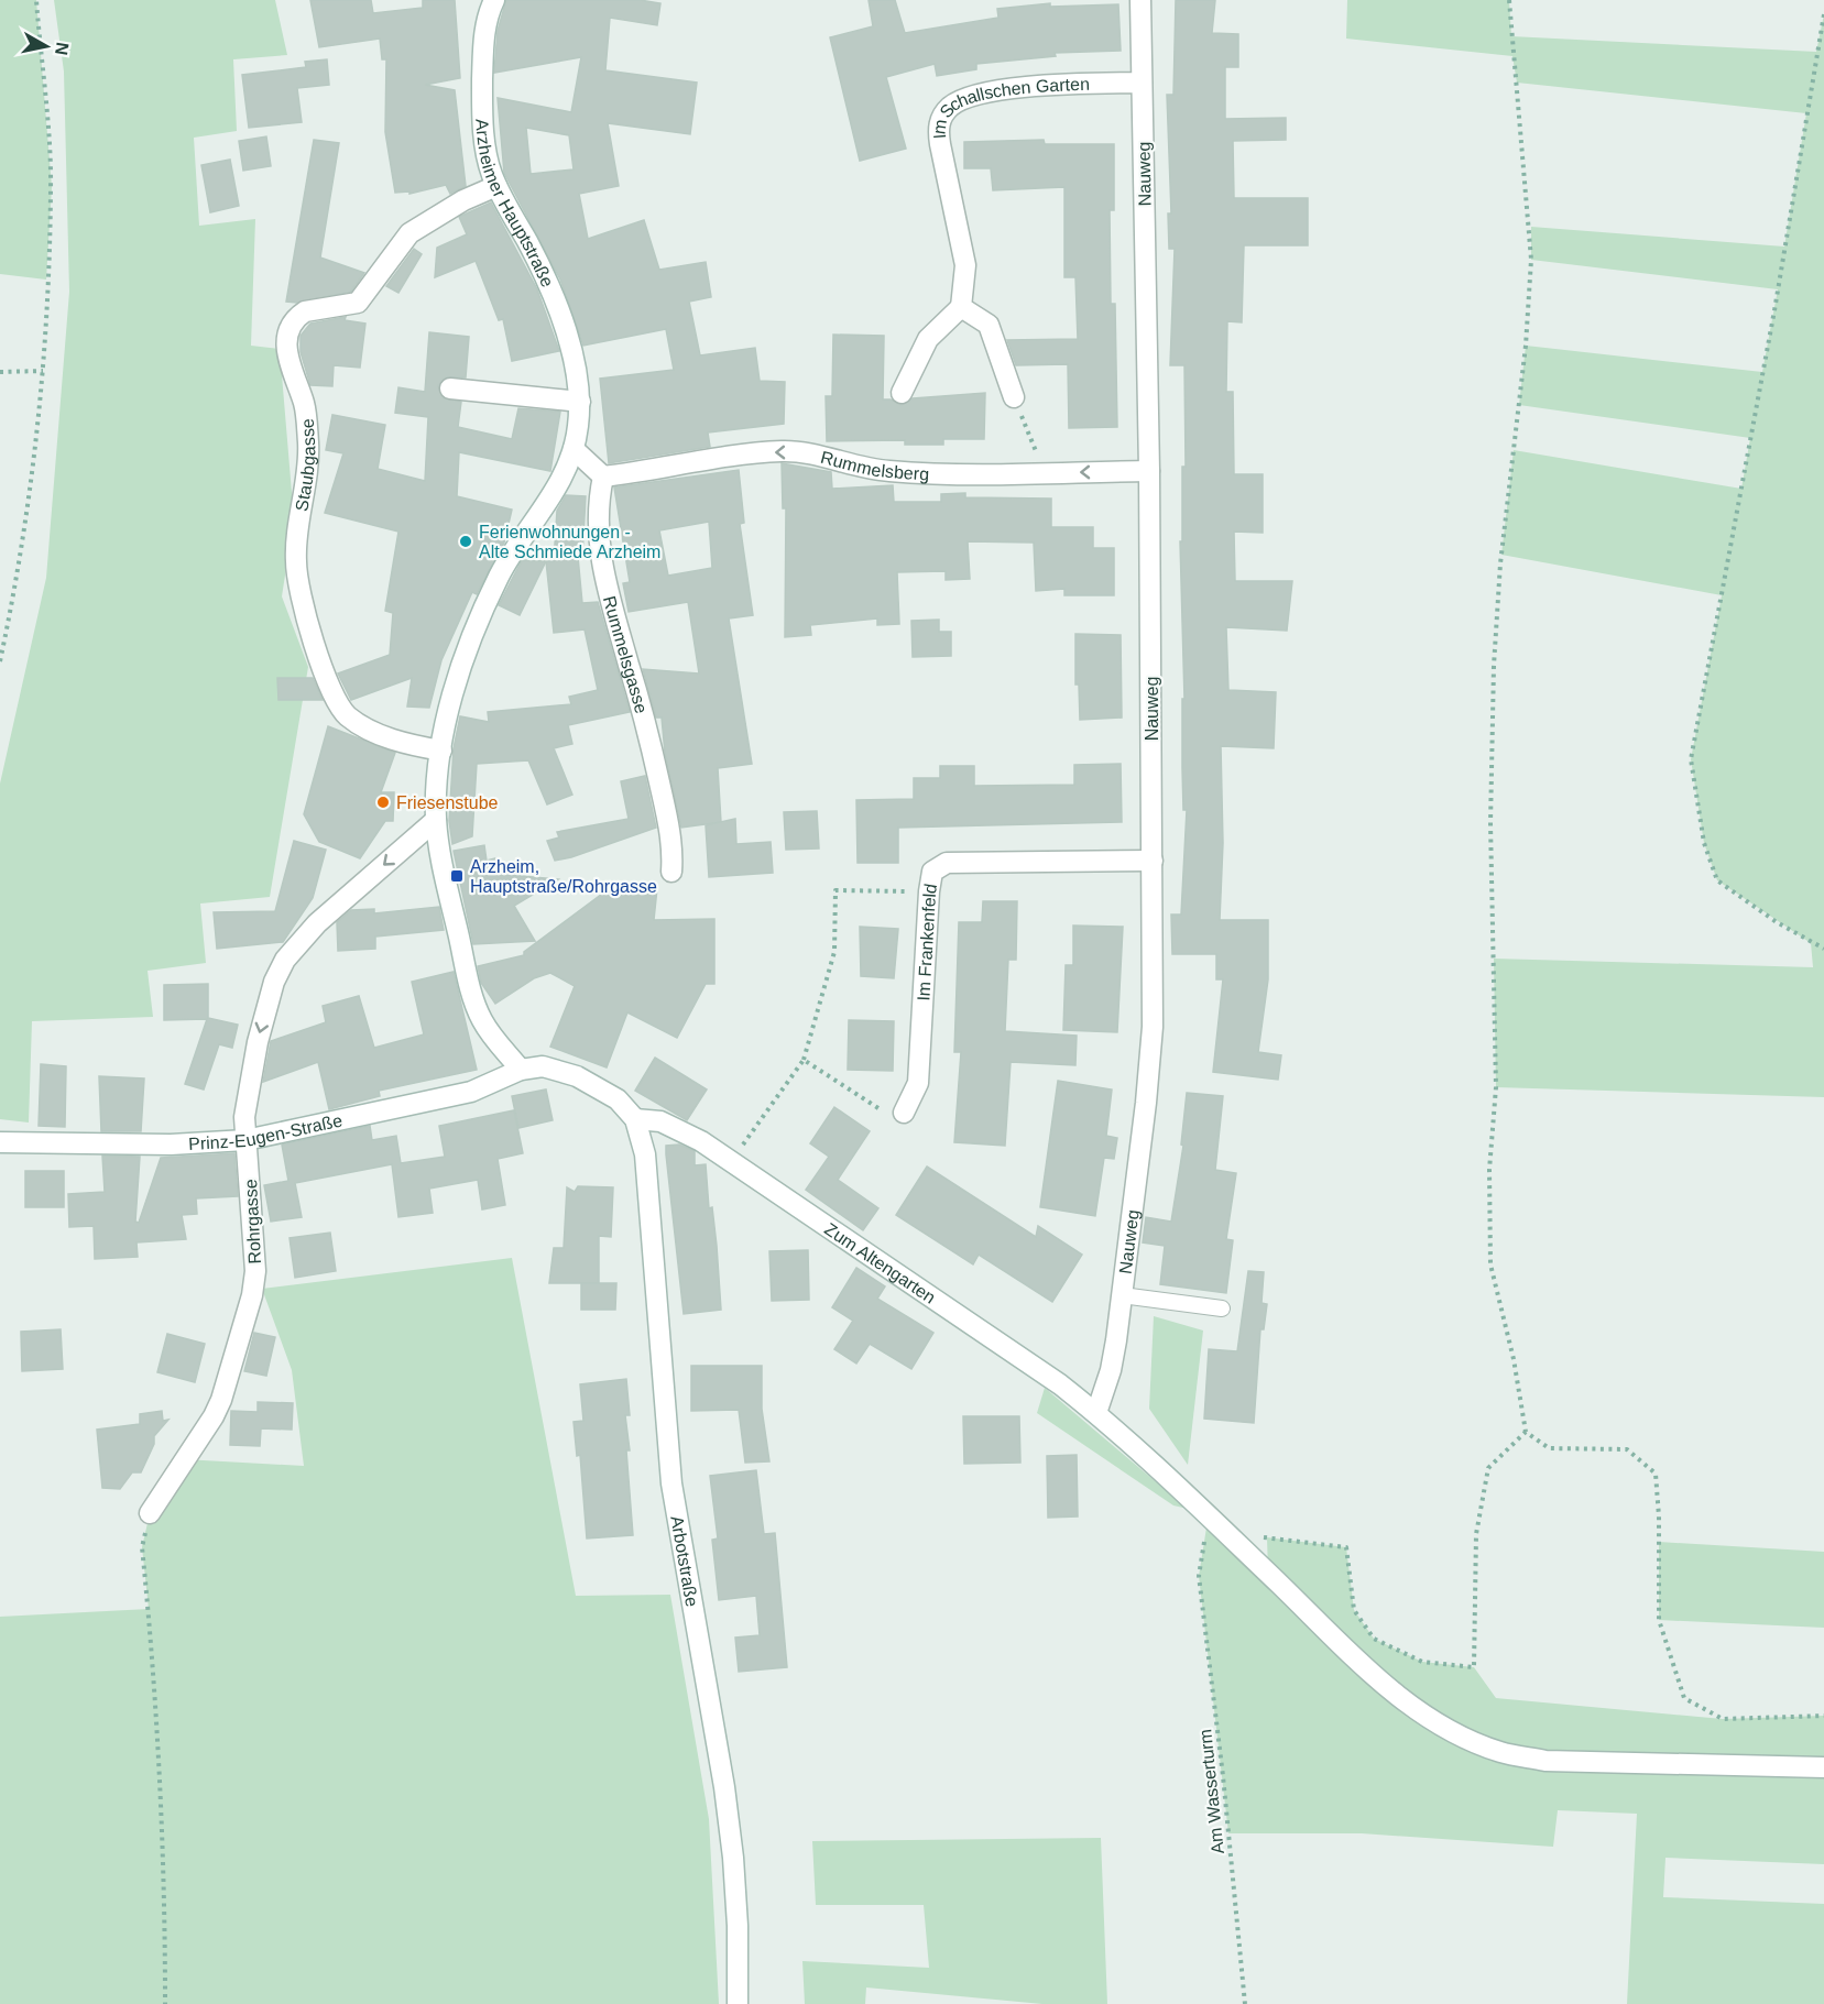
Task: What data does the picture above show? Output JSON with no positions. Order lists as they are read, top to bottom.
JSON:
{
  "streets": {
    "street": [
      "Im Schallschen Garten",
      "Nauweg",
      "Arzheimer Hauptstraße",
      "Rummelsberg",
      "Staubgasse",
      "Rummelsgasse",
      "Im Frankenfeld",
      "Prinz-Eugen-Straße",
      "Rohrgasse",
      "Zum Altengarten",
      "Arbotstraße"
    ],
    "path": ["Am Wasserturm"]
  },
  "crossings": [
    ["Im Schallschen Garten", "Nauweg"],
    ["Nauweg", "Rummelsberg"],
    ["Nauweg", "Im Frankenfeld"],
    ["Nauweg", "Zum Altengarten"],
    ["Arzheimer Hauptstraße", "Staubgasse"],
    ["Arzheimer Hauptstraße", "Prinz-Eugen-Straße"],
    ["Arzheimer Hauptstraße", "Rohrgasse"],
    ["Rummelsberg", "Rummelsgasse"],
    ["Prinz-Eugen-Straße", "Rohrgasse"],
    ["Zum Altengarten", "Arbotstraße"],
    ["Zum Altengarten", "Am Wasserturm"]
  ],
  "one_way": ["Rummelsberg", "Rohrgasse"],
  "places": {
    "other": ["Ferienwohnungen - Alte Schmiede Arzheim", "Friesenstube"],
    "transit": ["Arzheim, Hauptstraße/Rohrgasse"]
  },
  "north": "right"
}
